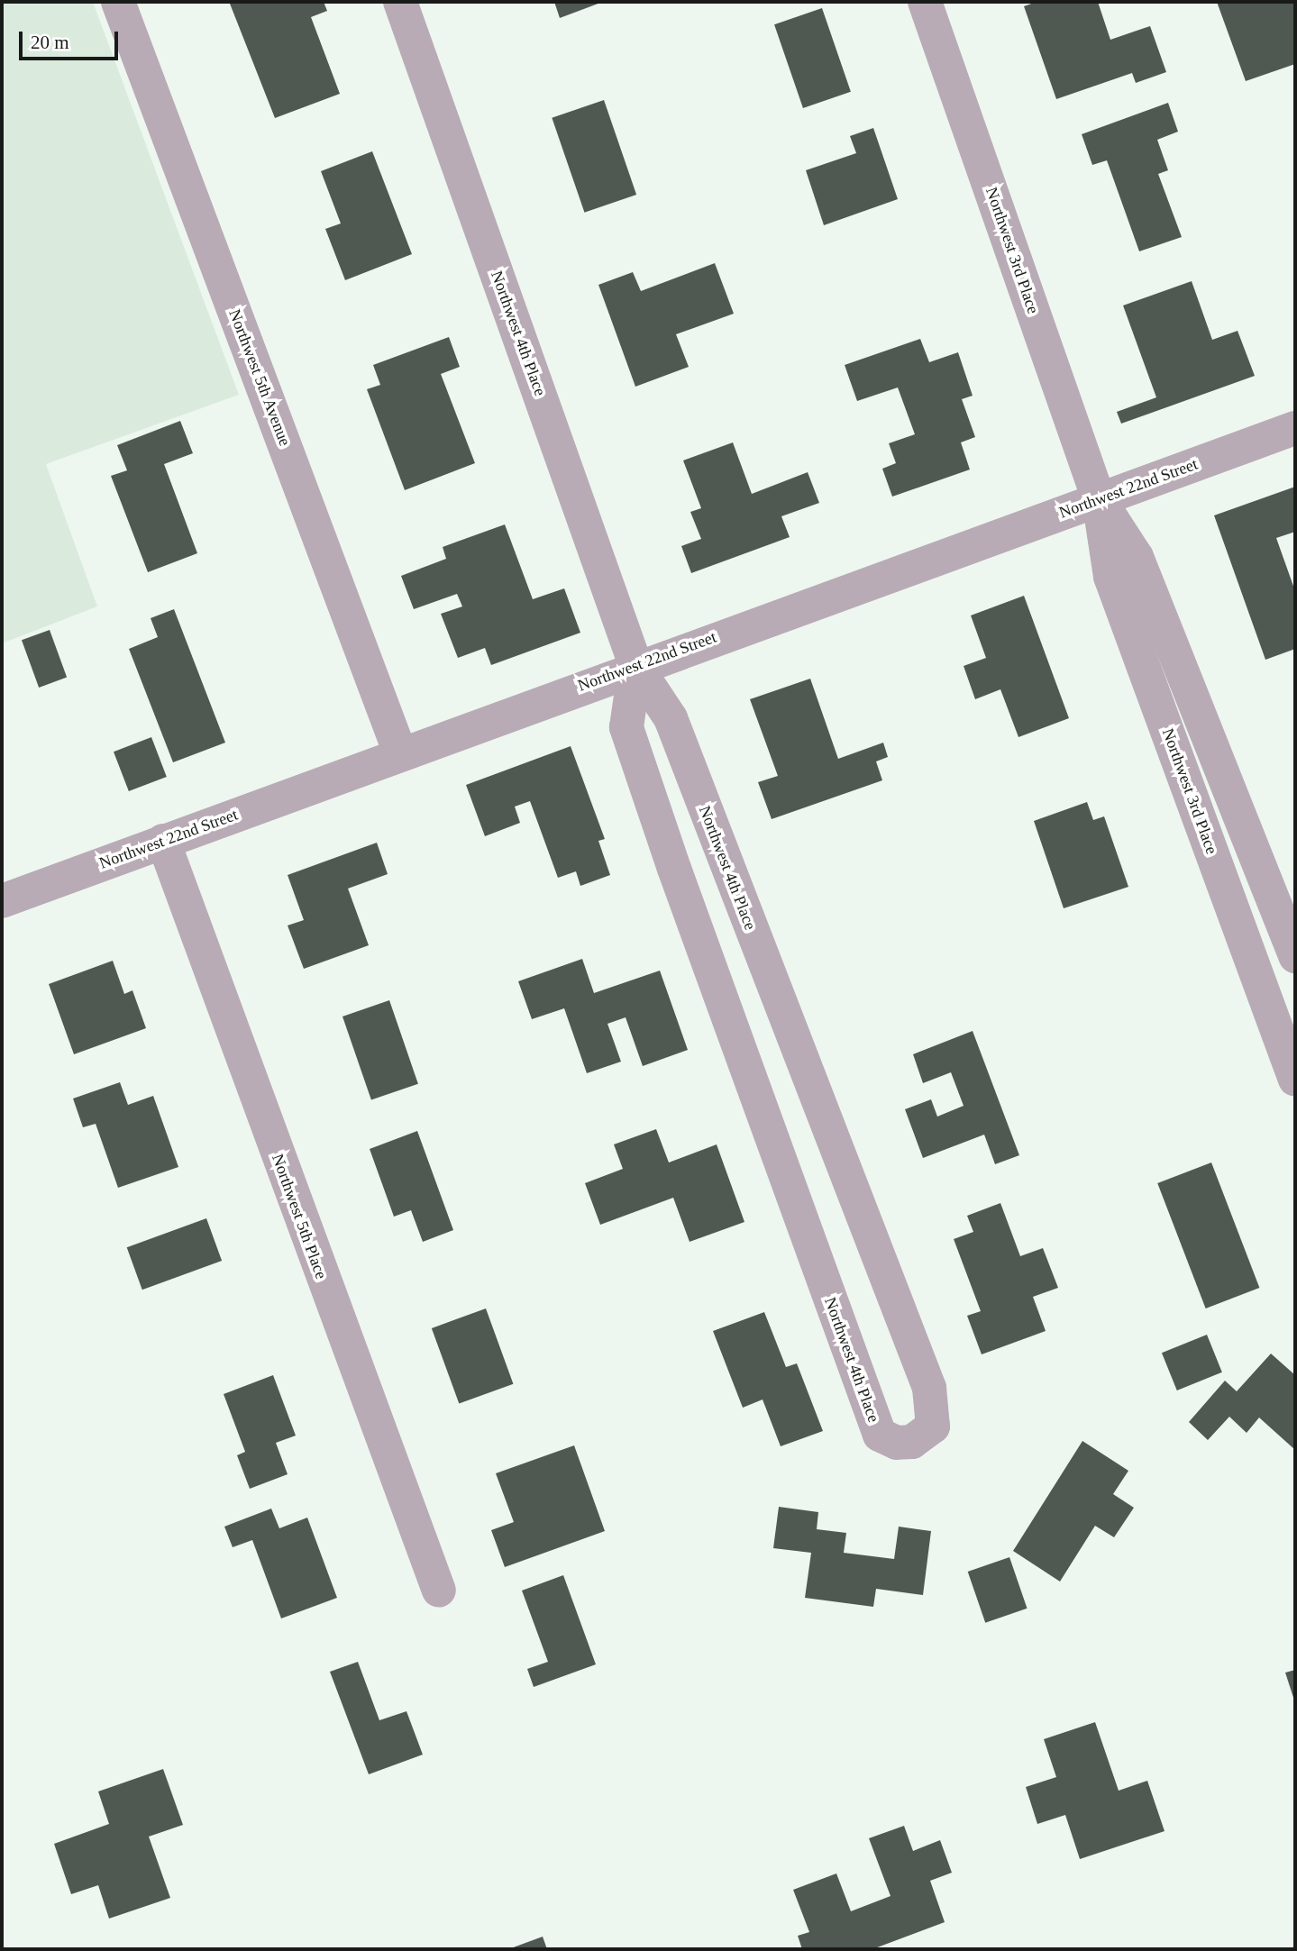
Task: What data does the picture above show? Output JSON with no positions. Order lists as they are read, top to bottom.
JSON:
{
  "streets": {
    "street": [
      "Northwest 3rd Place",
      "Northwest 4th Place",
      "Northwest 5th Avenue",
      "Northwest 22nd Street",
      "Northwest 5th Place"
    ]
  },
  "crossings": [
    ["Northwest 3rd Place", "Northwest 22nd Street"],
    ["Northwest 4th Place", "Northwest 22nd Street"],
    ["Northwest 5th Avenue", "Northwest 22nd Street"],
    ["Northwest 22nd Street", "Northwest 5th Place"]
  ],
  "scale_bar": "20 m"
}
